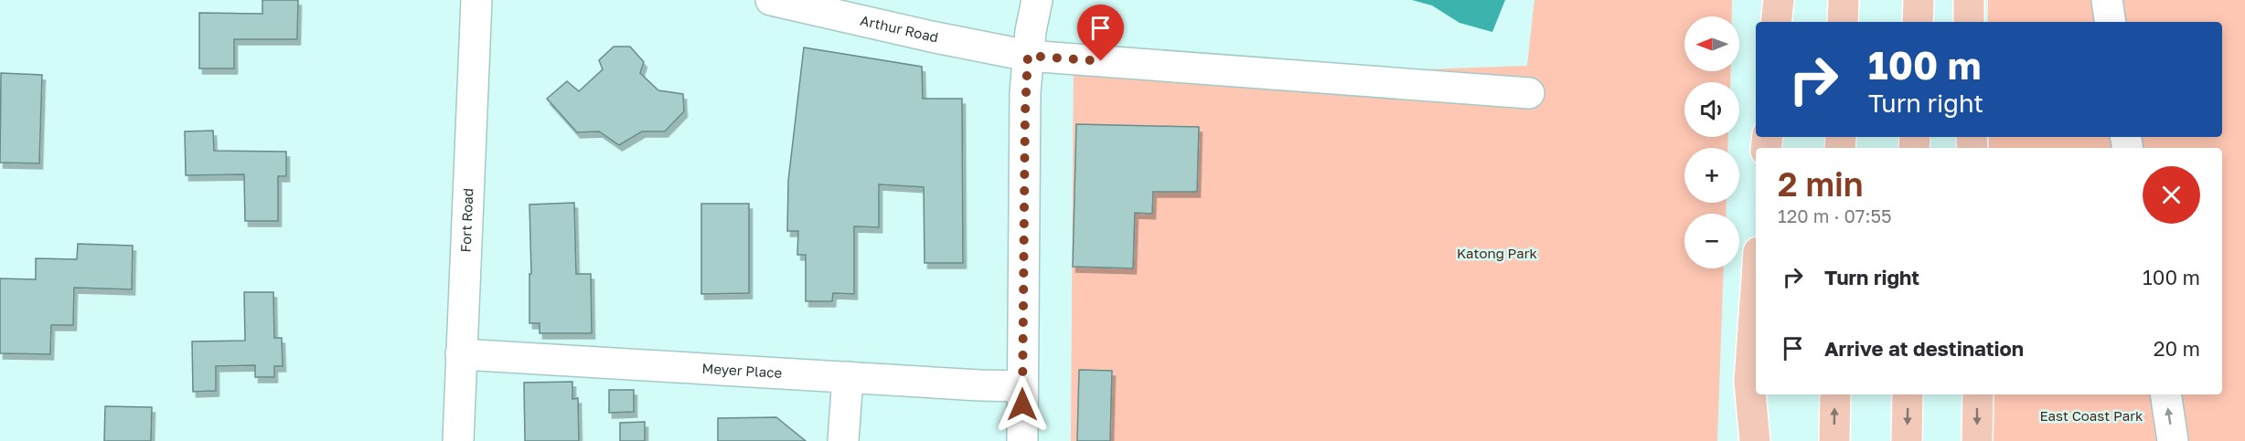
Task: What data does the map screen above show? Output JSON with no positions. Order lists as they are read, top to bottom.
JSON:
{
  "streets": {
    "street": ["Arthur Road", "Fort Road", "Meyer Place"]
  },
  "crossings": [
    ["Fort Road", "Meyer Place"]
  ],
  "parks": ["Katong Park", "East Coast Park"],
  "north": "left",
  "page": {
    "map_buttons": ["+", "−"],
    "turn": ["100 m", "Turn right"],
    "heading": ["2 min", "120 m · 07:55"],
    "list": [
      {
        "name": "Turn right",
        "value": "100 m"
      },
      {
        "name": "Arrive at destination",
        "value": "20 m"
      }
    ]
  }
}
